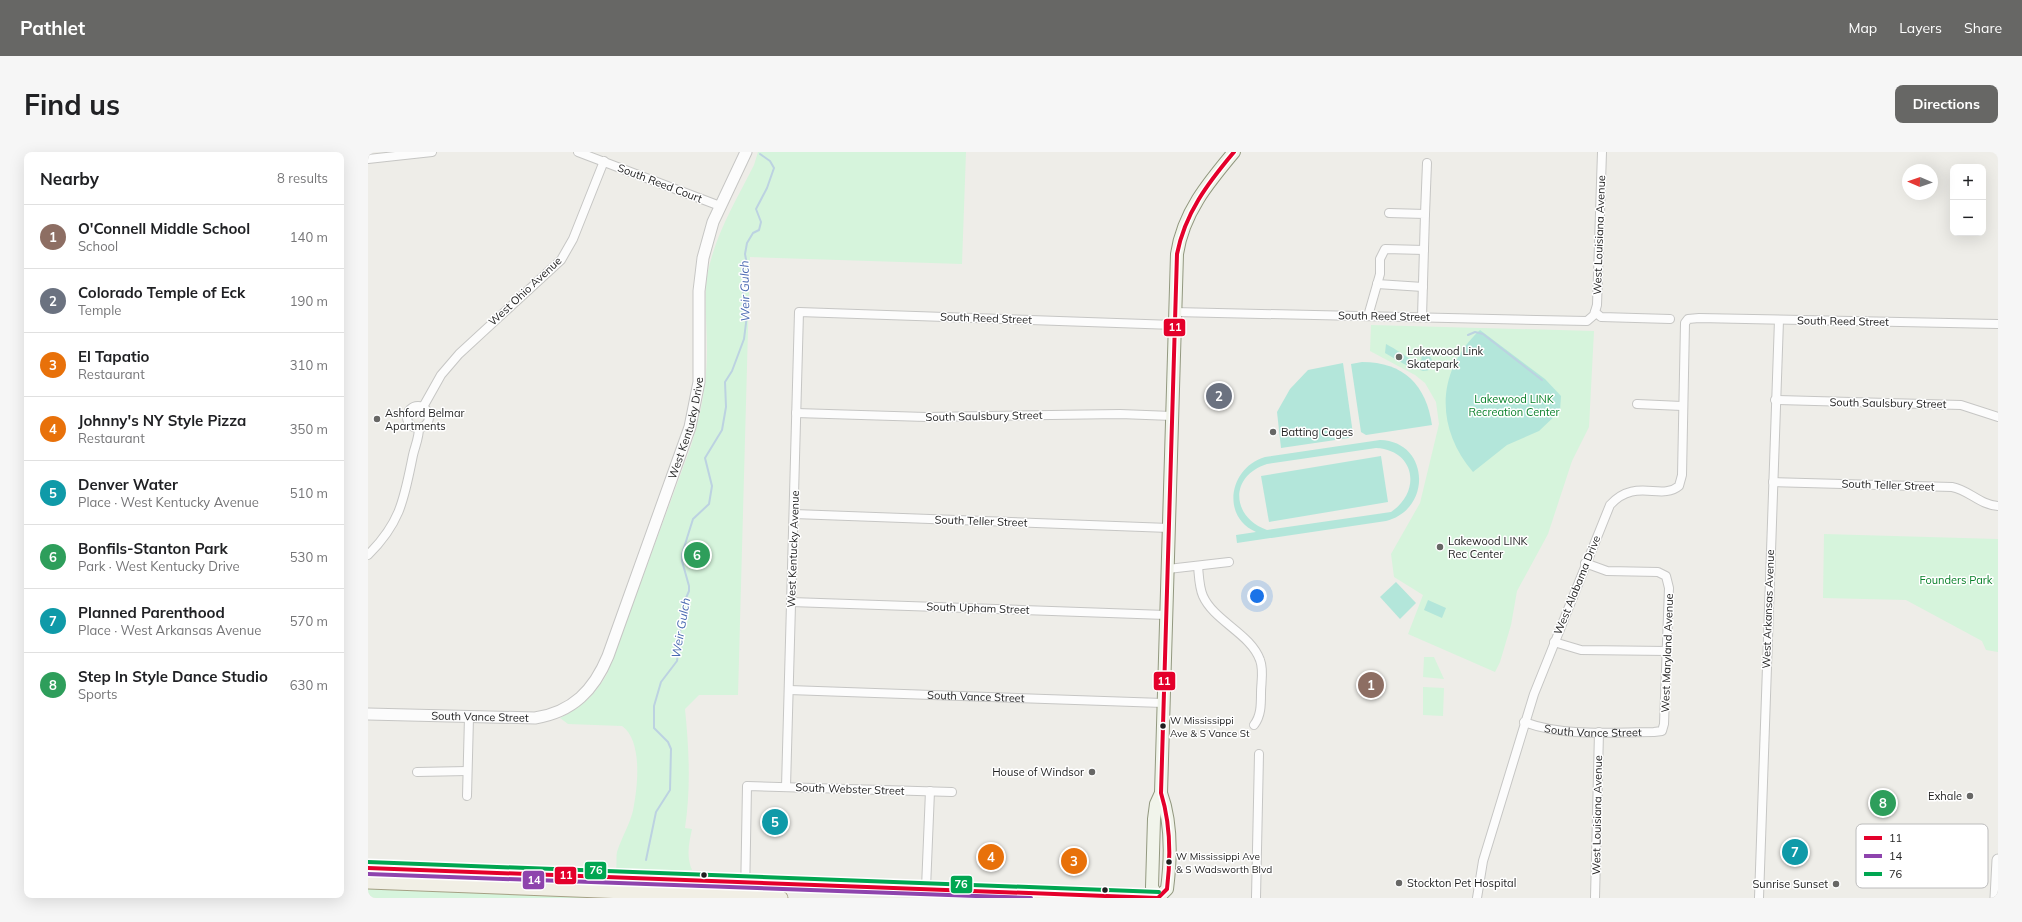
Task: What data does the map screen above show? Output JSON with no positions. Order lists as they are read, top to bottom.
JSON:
{
  "streets": {
    "street": [
      "South Reed Court",
      "West Louisiana Avenue",
      "West Ohio Avenue",
      "South Reed Street",
      "South Saulsbury Street",
      "West Kentucky Drive",
      "South Teller Street",
      "West Kentucky Avenue",
      "West Alabama Drive",
      "South Upham Street",
      "West Arkansas Avenue",
      "West Maryland Avenue",
      "South Vance Street",
      "South Webster Street"
    ]
  },
  "crossings": [
    ["South Reed Court", "West Ohio Avenue"],
    ["South Reed Court", "West Kentucky Drive"],
    ["West Louisiana Avenue", "South Reed Street"],
    ["West Louisiana Avenue", "South Vance Street"],
    ["South Reed Street", "West Kentucky Avenue"],
    ["South Reed Street", "West Alabama Drive"],
    ["South Reed Street", "West Arkansas Avenue"],
    ["South Saulsbury Street", "West Kentucky Avenue"],
    ["South Saulsbury Street", "West Arkansas Avenue"],
    ["West Kentucky Drive", "South Vance Street"],
    ["South Teller Street", "West Kentucky Avenue"],
    ["South Teller Street", "West Arkansas Avenue"],
    ["West Kentucky Avenue", "South Upham Street"],
    ["West Kentucky Avenue", "South Vance Street"],
    ["West Kentucky Avenue", "South Webster Street"],
    ["West Alabama Drive", "West Maryland Avenue"],
    ["West Alabama Drive", "South Vance Street"],
    ["West Maryland Avenue", "South Vance Street"]
  ],
  "water": ["Weir Gulch"],
  "parks": ["Lakewood LINK Recreation Center", "Founders Park"],
  "places": [
    "Lakewood Link Skatepark",
    "Ashford Belmar Apartments",
    "Batting Cages",
    "Lakewood LINK Rec Center",
    "W Mississippi Ave & S Vance St",
    "House of Windsor",
    "Exhale",
    "W Mississippi Ave & S Wadsworth Blvd",
    "Stockton Pet Hospital",
    "Sunrise Sunset"
  ],
  "lines": ["transit line 11", "transit line 76", "transit line 14"],
  "legend": ["11", "14", "76"],
  "north": "left",
  "page": {
    "header": "Pathlet",
    "nav": ["Map", "Layers", "Share"],
    "buttons": "Directions",
    "title": "Find us",
    "heading": ["Nearby", "8 results"],
    "map_buttons": ["+", "−"],
    "list": [
      {
        "mark": "1",
        "name": "O'Connell Middle School",
        "note": "School",
        "value": "140 m"
      },
      {
        "mark": "2",
        "name": "Colorado Temple of Eck",
        "note": "Temple",
        "value": "190 m"
      },
      {
        "mark": "3",
        "name": "El Tapatio",
        "note": "Restaurant",
        "value": "310 m"
      },
      {
        "mark": "4",
        "name": "Johnny's NY Style Pizza",
        "note": "Restaurant",
        "value": "350 m"
      },
      {
        "mark": "5",
        "name": "Denver Water",
        "note": "Place · West Kentucky Avenue",
        "value": "510 m"
      },
      {
        "mark": "6",
        "name": "Bonfils-Stanton Park",
        "note": "Park · West Kentucky Drive",
        "value": "530 m"
      },
      {
        "mark": "7",
        "name": "Planned Parenthood",
        "note": "Place · West Arkansas Avenue",
        "value": "570 m"
      },
      {
        "mark": "8",
        "name": "Step In Style Dance Studio",
        "note": "Sports",
        "value": "630 m"
      }
    ],
    "pins": [
      "2",
      "6",
      "1",
      "8",
      "5",
      "7",
      "4",
      "3"
    ]
  }
}
